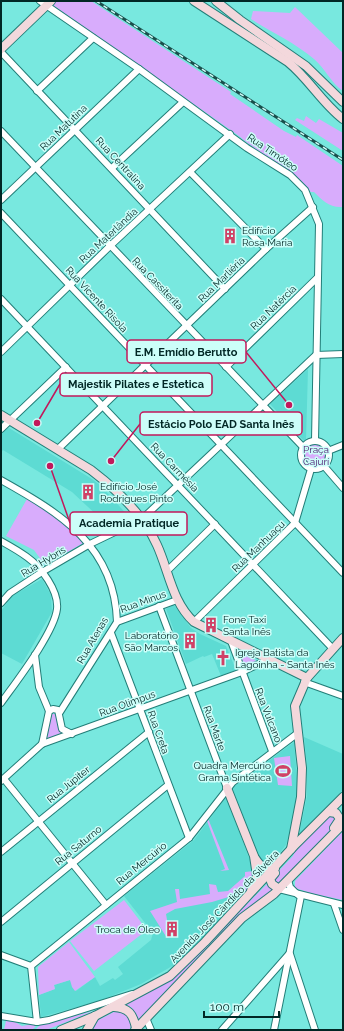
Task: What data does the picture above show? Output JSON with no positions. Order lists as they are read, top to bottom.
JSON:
{
  "streets": {
    "main road": ["Rua Marte", "Avenida José Cândido da Silveira"],
    "street": [
      "Rua Matutina",
      "Rua Timóteo",
      "Rua Centralina",
      "Rua Materlândia",
      "Rua Marliéria",
      "Rua Cassiterita",
      "Rua Vicente Risola",
      "Rua Natércia",
      "Rua Carmésia",
      "Rua Manhuaçu",
      "Rua Hybris",
      "Rua Minus",
      "Rua Atenas",
      "Rua Olimpus",
      "Rua Vulcano",
      "Rua Creta",
      "Rua Júpiter",
      "Rua Saturno",
      "Rua Mercúrio"
    ]
  },
  "crossings": [
    ["Rua Matutina", "Rua Timóteo"],
    ["Rua Matutina", "Rua Centralina"],
    ["Rua Matutina", "Rua Cassiterita"],
    ["Rua Timóteo", "Rua Materlândia"],
    ["Rua Timóteo", "Rua Marliéria"],
    ["Rua Timóteo", "Rua Cassiterita"],
    ["Rua Timóteo", "Rua Natércia"],
    ["Rua Timóteo", "Rua Manhuaçu"],
    ["Rua Timóteo", "Rua Hybris"],
    ["Rua Centralina", "Rua Materlândia"],
    ["Rua Centralina", "Rua Marliéria"],
    ["Rua Materlândia", "Rua Cassiterita"],
    ["Rua Materlândia", "Rua Vicente Risola"],
    ["Rua Materlândia", "Rua Carmésia"],
    ["Rua Marliéria", "Rua Cassiterita"],
    ["Rua Marliéria", "Rua Vicente Risola"],
    ["Rua Marliéria", "Rua Carmésia"],
    ["Rua Cassiterita", "Rua Natércia"],
    ["Rua Cassiterita", "Rua Manhuaçu"],
    ["Rua Cassiterita", "Rua Hybris"],
    ["Rua Vicente Risola", "Rua Manhuaçu"],
    ["Rua Vicente Risola", "Rua Hybris"],
    ["Rua Carmésia", "Rua Manhuaçu"],
    ["Rua Carmésia", "Rua Hybris"],
    ["Rua Hybris", "Rua Atenas"],
    ["Rua Minus", "Rua Atenas"],
    ["Rua Minus", "Rua Marte"],
    ["Rua Atenas", "Rua Creta"],
    ["Rua Olimpus", "Rua Vulcano"],
    ["Rua Olimpus", "Rua Marte"],
    ["Rua Olimpus", "Rua Creta"],
    ["Rua Vulcano", "Rua Mercúrio"],
    ["Rua Marte", "Rua Mercúrio"],
    ["Rua Marte", "Avenida José Cândido da Silveira"],
    ["Rua Creta", "Rua Júpiter"],
    ["Rua Creta", "Rua Saturno"],
    ["Rua Creta", "Rua Mercúrio"]
  ],
  "parks": ["Praça Cajurí"],
  "places": {
    "building": [
      "Edifício Rosa Maria",
      "Edifício José Rodrigues Pinto",
      "Fone Taxi Santa Inês",
      "Laboratório São Marcos",
      "Troca de Óleo"
    ],
    "other": [
      "E.M. Emídio Berutto",
      "Majestik Pilates e Estetica",
      "Estácio Polo EAD Santa Inês",
      "Academia Pratique"
    ],
    "church": ["Igreja Batista da Lagoinha - Santa Inês"],
    "sports": ["Quadra Mercúrio Grama Sintética"]
  },
  "scale_bar": "100 m"
}
